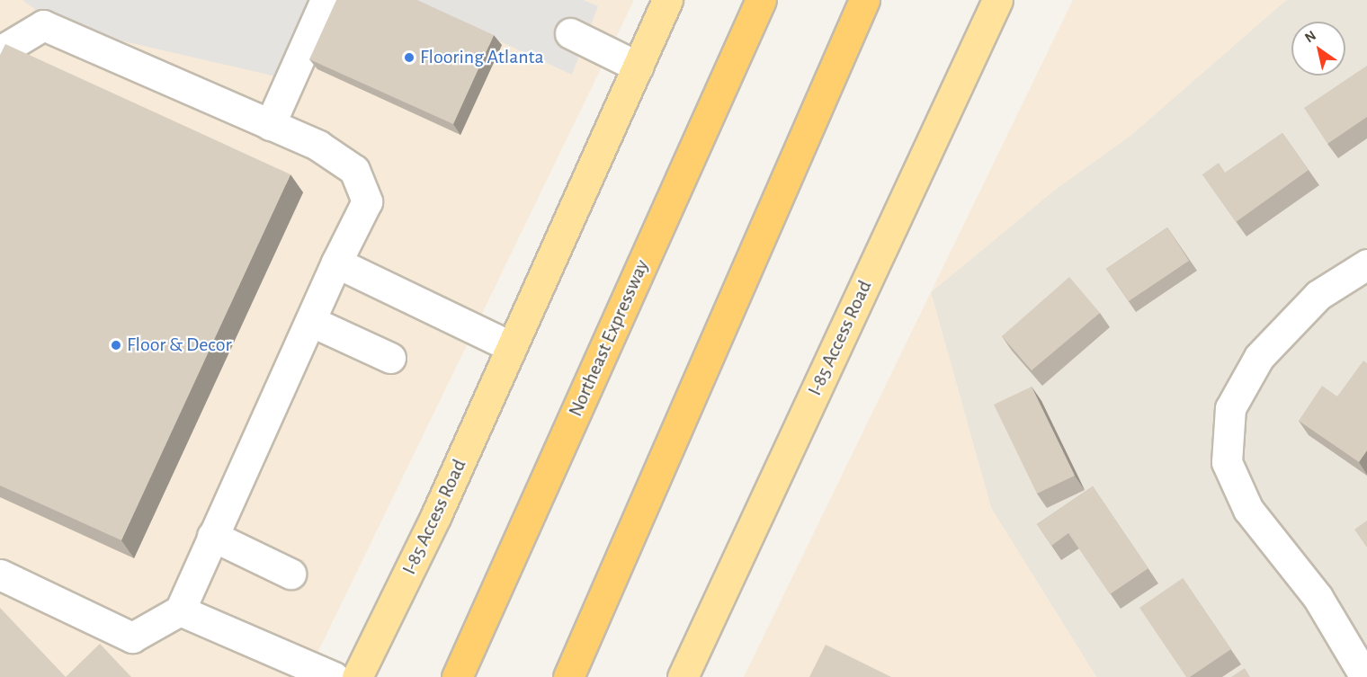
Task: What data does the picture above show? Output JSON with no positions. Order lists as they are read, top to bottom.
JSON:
{
  "streets": {
    "highway": ["Northeast Expressway"],
    "main road": ["I-85 Access Road"]
  },
  "places": ["Flooring Atlanta", "Floor & Decor"],
  "north": "top left"
}
